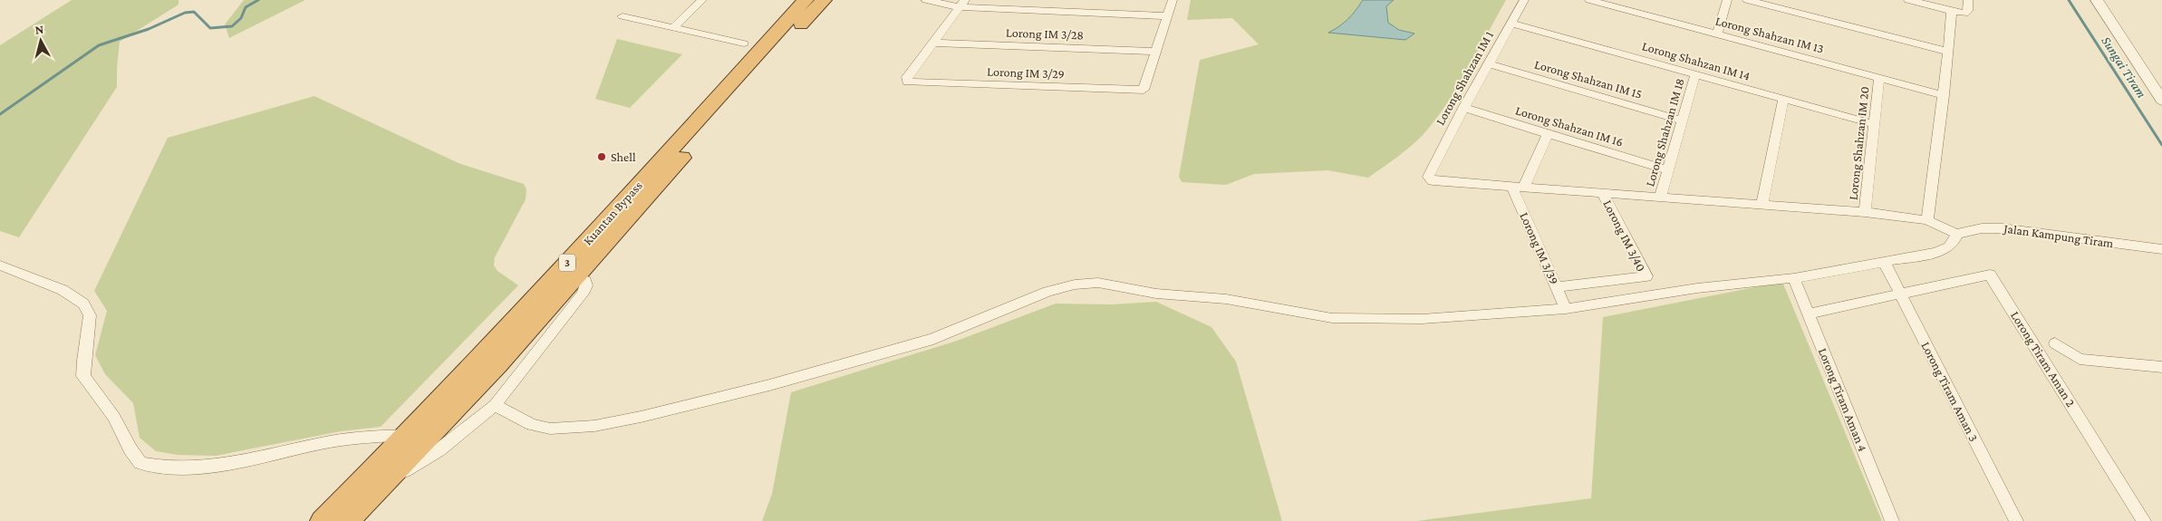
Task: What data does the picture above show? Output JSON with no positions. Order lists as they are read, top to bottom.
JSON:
{
  "streets": {
    "highway": ["Kuantan Bypass", "3"],
    "street": [
      "Lorong IM 3/28",
      "Lorong Shahzan IM 13",
      "Lorong Shahzan IM 14",
      "Lorong IM 3/29",
      "Lorong Shahzan IM 1",
      "Lorong Shahzan IM 15",
      "Lorong Shahzan IM 16",
      "Lorong Shahzan IM 18",
      "Lorong Shahzan IM 20",
      "Lorong IM 3/40",
      "Jalan Kampung Tiram",
      "Lorong IM 3/39",
      "Lorong Tiram Aman 2",
      "Lorong Tiram Aman 3",
      "Lorong Tiram Aman 4"
    ]
  },
  "crossings": [
    ["Lorong IM 3/28", "Lorong IM 3/29"],
    ["Lorong Shahzan IM 13", "Lorong Shahzan IM 20"],
    ["Lorong Shahzan IM 14", "Lorong Shahzan IM 1"],
    ["Lorong Shahzan IM 14", "Lorong Shahzan IM 18"],
    ["Lorong Shahzan IM 14", "Lorong Shahzan IM 20"],
    ["Lorong Shahzan IM 1", "Lorong Shahzan IM 15"],
    ["Lorong Shahzan IM 1", "Lorong Shahzan IM 16"],
    ["Lorong Shahzan IM 1", "Lorong IM 3/39"],
    ["Lorong Shahzan IM 15", "Lorong Shahzan IM 18"],
    ["Lorong Shahzan IM 16", "Lorong Shahzan IM 18"],
    ["Lorong IM 3/40", "Lorong IM 3/39"],
    ["Lorong Tiram Aman 2", "Lorong Tiram Aman 3"]
  ],
  "water": ["Sungai Tiram"],
  "places": ["Shell"],
  "north": "top"
}
